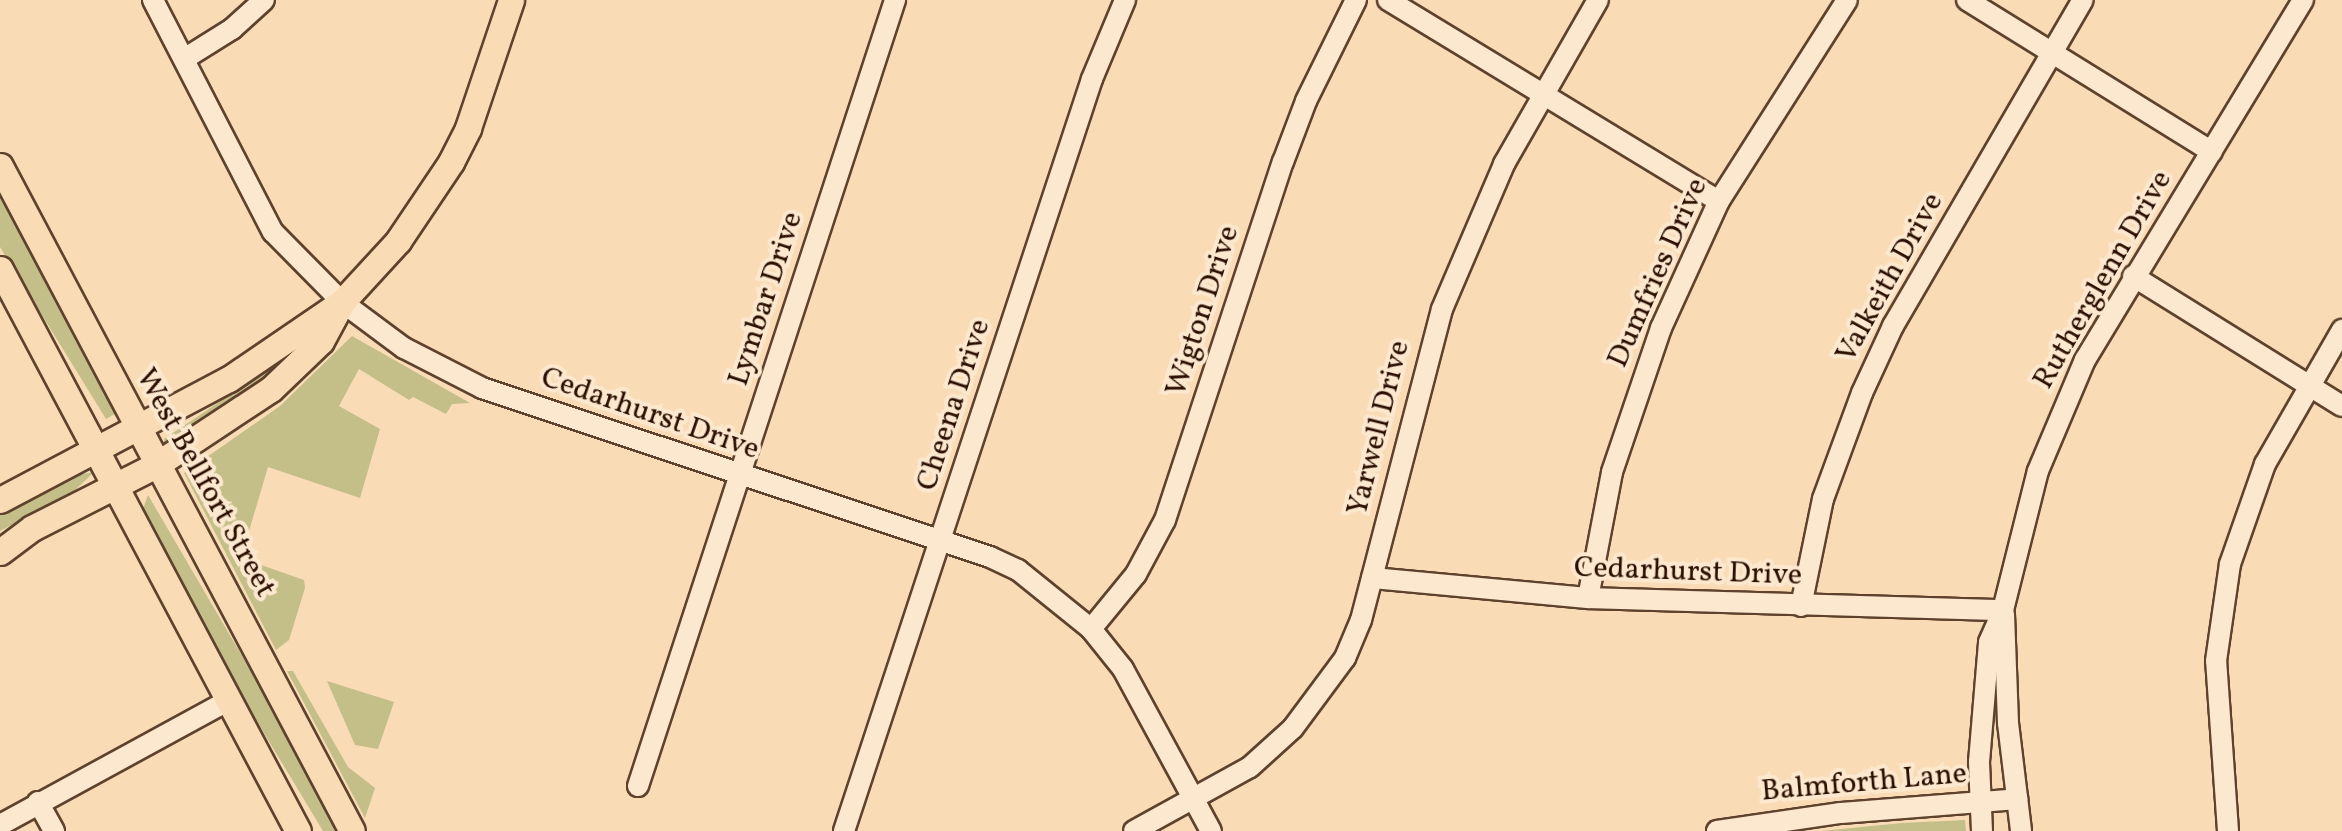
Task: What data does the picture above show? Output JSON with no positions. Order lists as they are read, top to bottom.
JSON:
{
  "streets": {
    "main road": ["West Bellfort Street"],
    "street": [
      "Dumfries Drive",
      "Valkeith Drive",
      "Rutherglenn Drive",
      "Lymbar Drive",
      "Wigton Drive",
      "Cheena Drive",
      "Cedarhurst Drive",
      "Yarwell Drive",
      "Balmforth Lane"
    ]
  },
  "crossings": [
    ["Dumfries Drive", "Cedarhurst Drive"],
    ["Valkeith Drive", "Cedarhurst Drive"],
    ["Rutherglenn Drive", "Cedarhurst Drive"],
    ["Rutherglenn Drive", "Balmforth Lane"],
    ["Lymbar Drive", "Cedarhurst Drive"],
    ["Wigton Drive", "Cedarhurst Drive"],
    ["Cheena Drive", "Cedarhurst Drive"],
    ["Cedarhurst Drive", "Yarwell Drive"]
  ]
}
